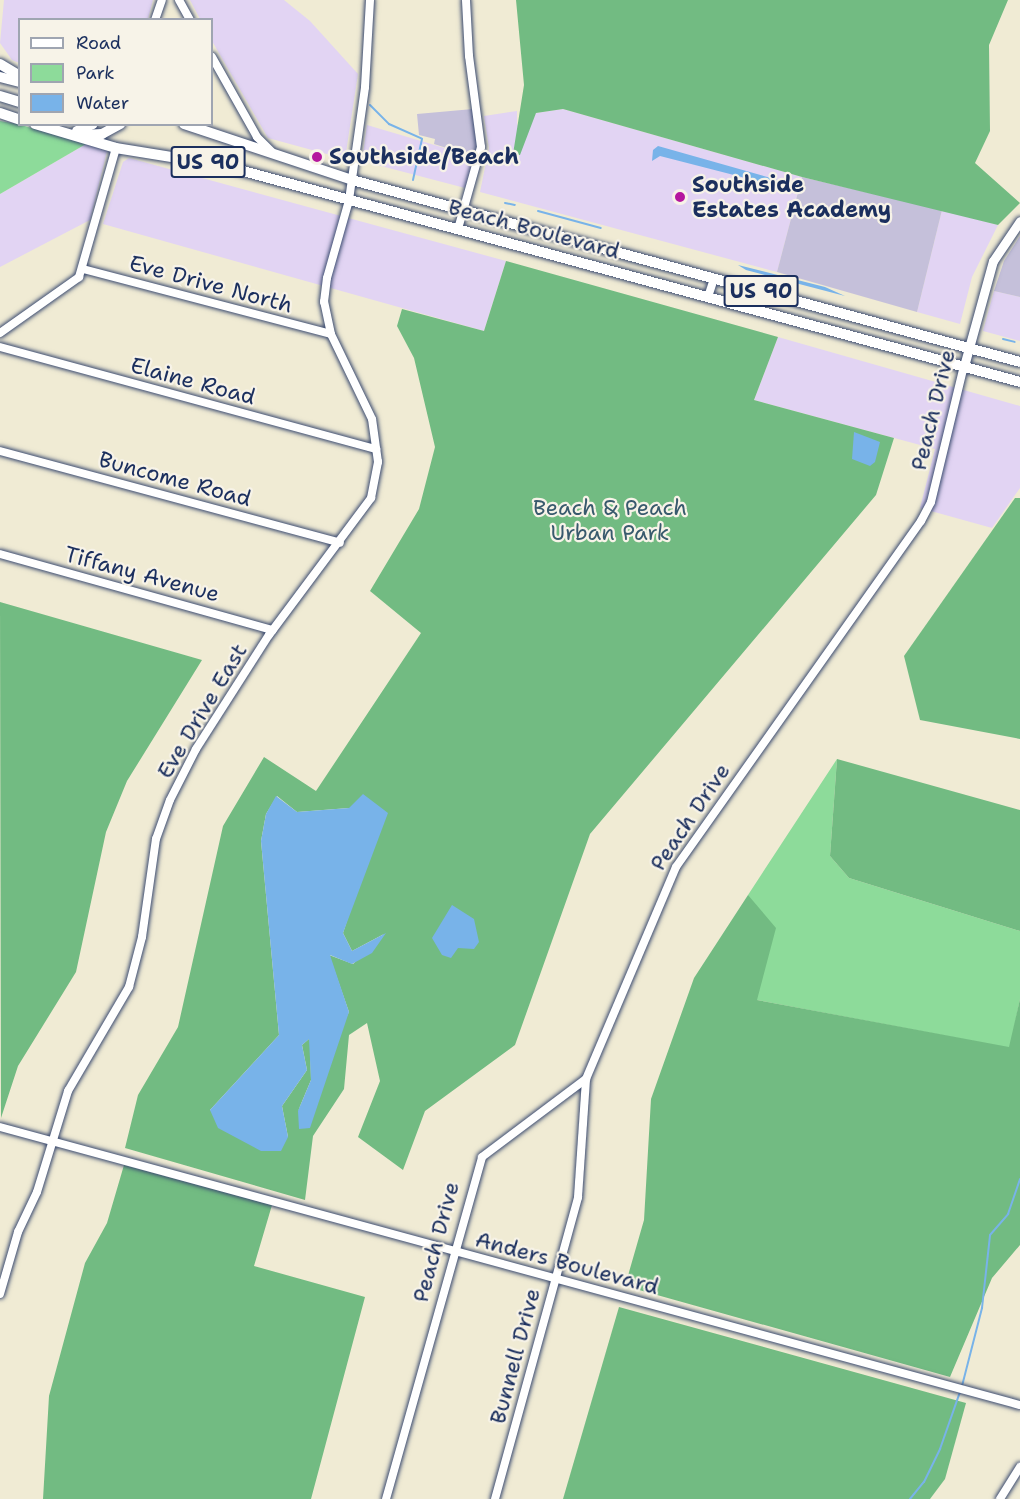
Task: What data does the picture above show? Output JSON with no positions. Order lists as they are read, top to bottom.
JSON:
{
  "streets": {
    "highway": ["US 90", "Beach Boulevard"],
    "main road": ["Peach Drive"],
    "street": [
      "Eve Drive North",
      "Elaine Road",
      "Buncome Road",
      "Tiffany Avenue",
      "Eve Drive East",
      "Anders Boulevard",
      "Bunnell Drive"
    ]
  },
  "crossings": [
    ["US 90", "Peach Drive"],
    ["US 90", "Eve Drive East"],
    ["Beach Boulevard", "Peach Drive"],
    ["Beach Boulevard", "Eve Drive East"],
    ["Eve Drive North", "Eve Drive East"],
    ["Elaine Road", "Eve Drive East"],
    ["Peach Drive", "Anders Boulevard"],
    ["Peach Drive", "Bunnell Drive"],
    ["Buncome Road", "Eve Drive East"],
    ["Tiffany Avenue", "Eve Drive East"],
    ["Eve Drive East", "Anders Boulevard"],
    ["Anders Boulevard", "Bunnell Drive"]
  ],
  "parks": ["Beach & Peach Urban Park"],
  "places": ["Southside/Beach", "Southside Estates Academy"],
  "legend": ["Road", "Park", "Water"]
}
